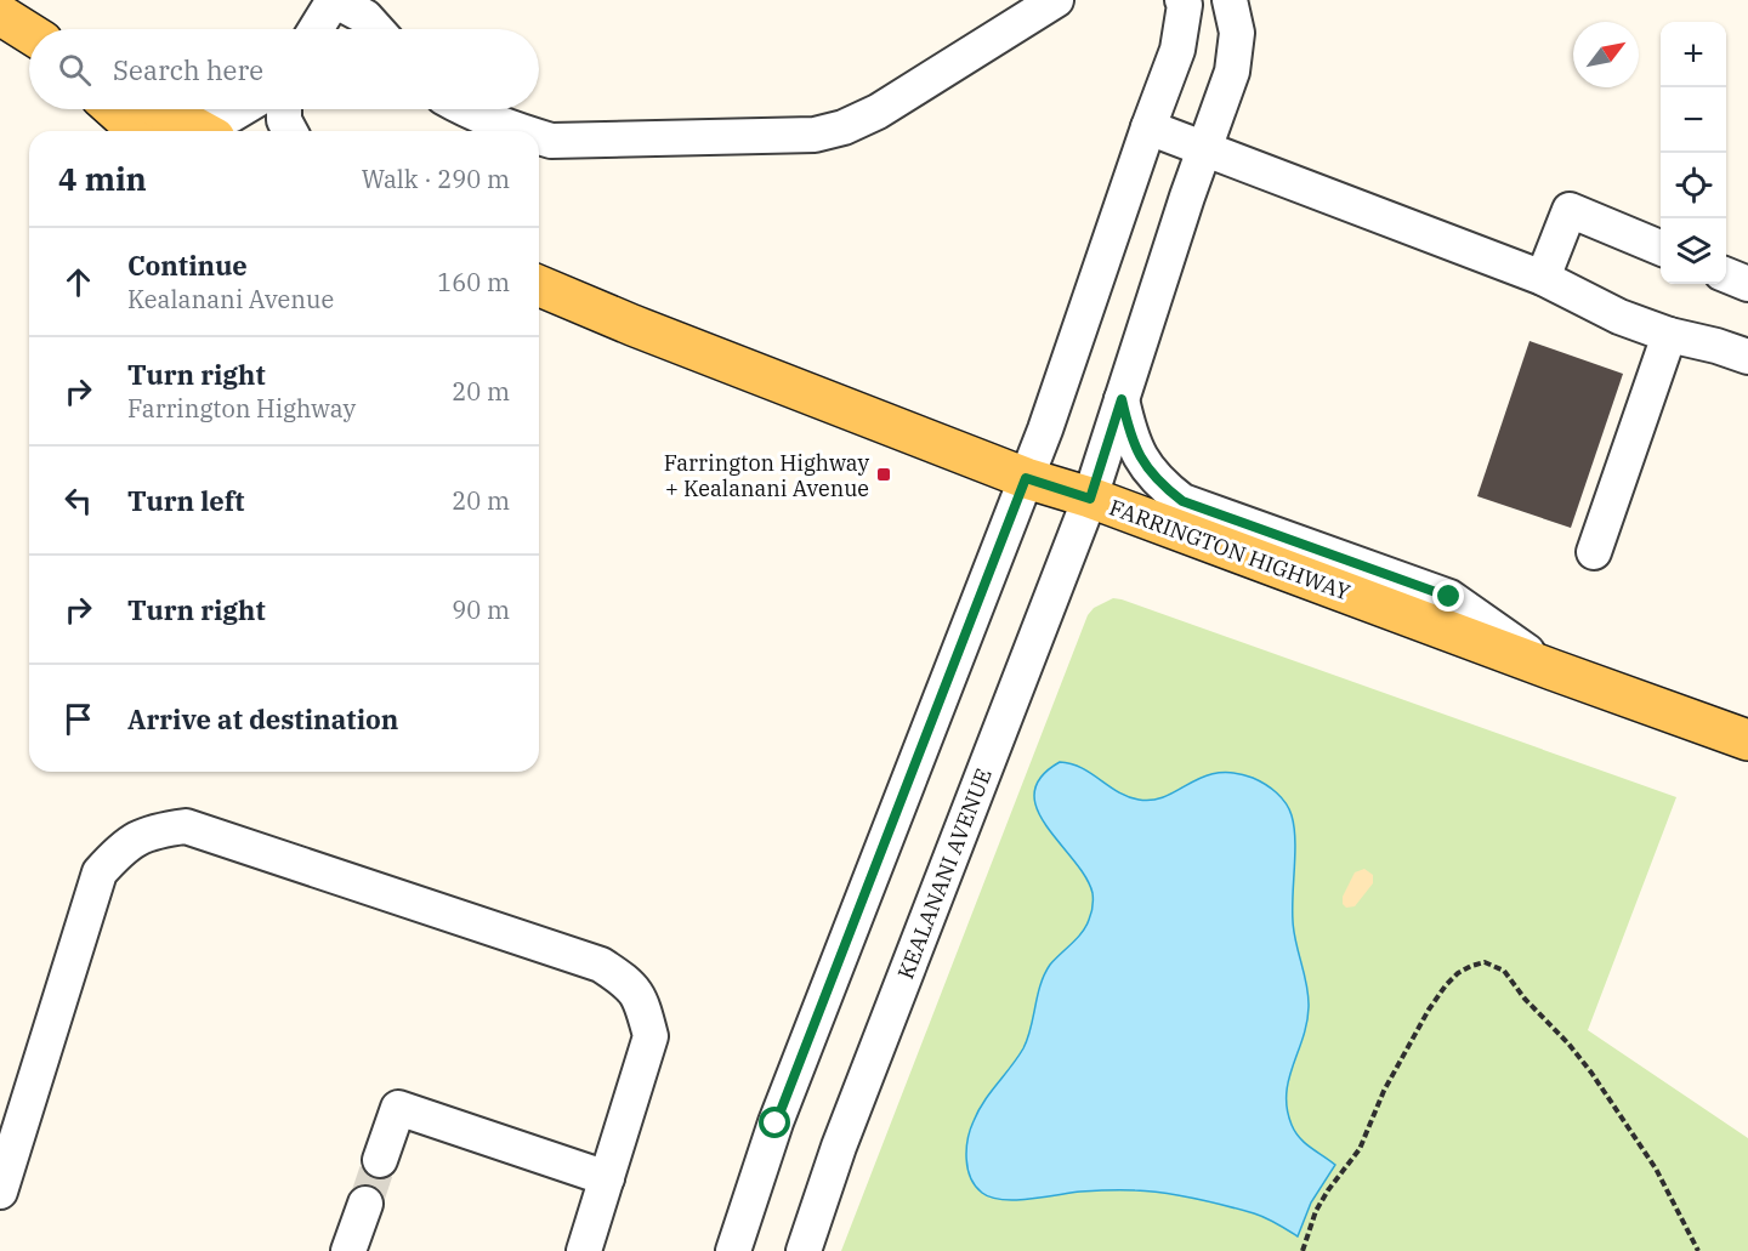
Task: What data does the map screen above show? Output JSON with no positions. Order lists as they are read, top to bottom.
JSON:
{
  "streets": {
    "main road": ["FARRINGTON HIGHWAY"],
    "street": ["KEALANANI AVENUE"]
  },
  "crossings": [
    ["FARRINGTON HIGHWAY", "KEALANANI AVENUE"]
  ],
  "places": {
    "transit": ["Farrington Highway + Kealanani Avenue"]
  },
  "north": "top right",
  "page": {
    "map_buttons": ["+", "−"],
    "search": "Search here",
    "heading": ["4 min", "Walk · 290 m"],
    "list": [
      ["Continue", "Kealanani Avenue", "160 m"],
      ["Turn right", "Farrington Highway", "20 m"],
      ["Turn left", "20 m"],
      ["Turn right", "90 m"],
      "Arrive at destination"
    ]
  }
}
